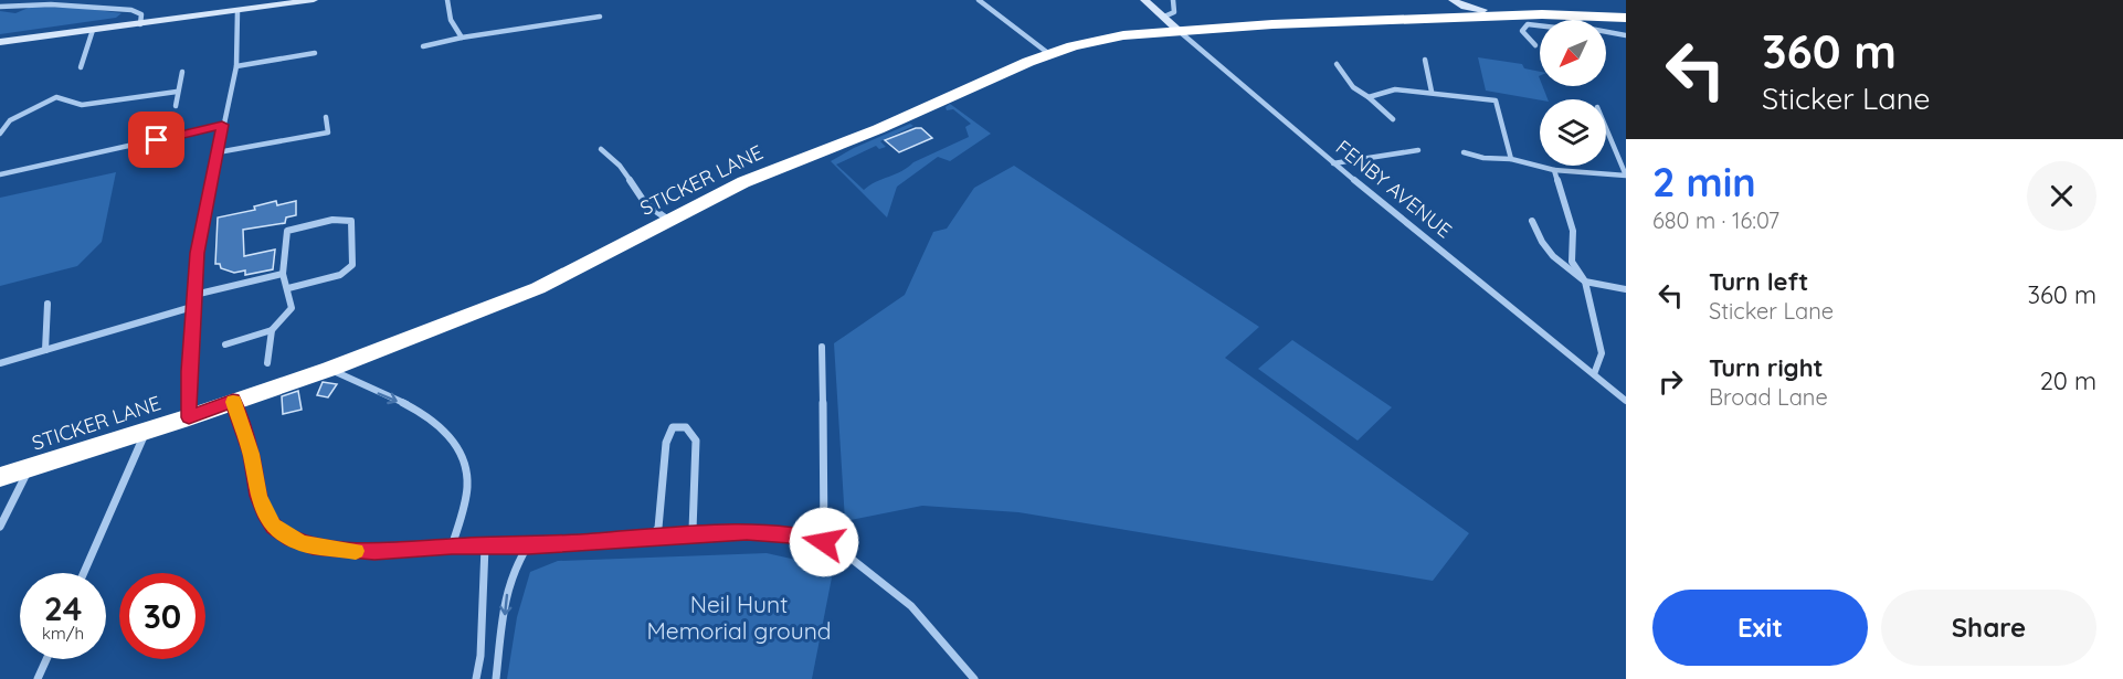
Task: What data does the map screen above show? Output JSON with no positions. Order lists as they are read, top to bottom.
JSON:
{
  "streets": {
    "highway": ["STICKER LANE"],
    "street": ["FENBY AVENUE"]
  },
  "crossings": [
    ["STICKER LANE", "FENBY AVENUE"]
  ],
  "parks": ["Neil Hunt Memorial ground"],
  "north": "bottom left",
  "page": {
    "turn": ["360 m", "Sticker Lane"],
    "heading": ["2 min", "680 m · 16:07"],
    "list": [
      {
        "name": "Turn left",
        "note": "Sticker Lane",
        "value": "360 m"
      },
      {
        "name": "Turn right",
        "note": "Broad Lane",
        "value": "20 m"
      }
    ],
    "speed": "24 km/h",
    "limit": "30",
    "buttons": ["Exit", "Share"]
  }
}
